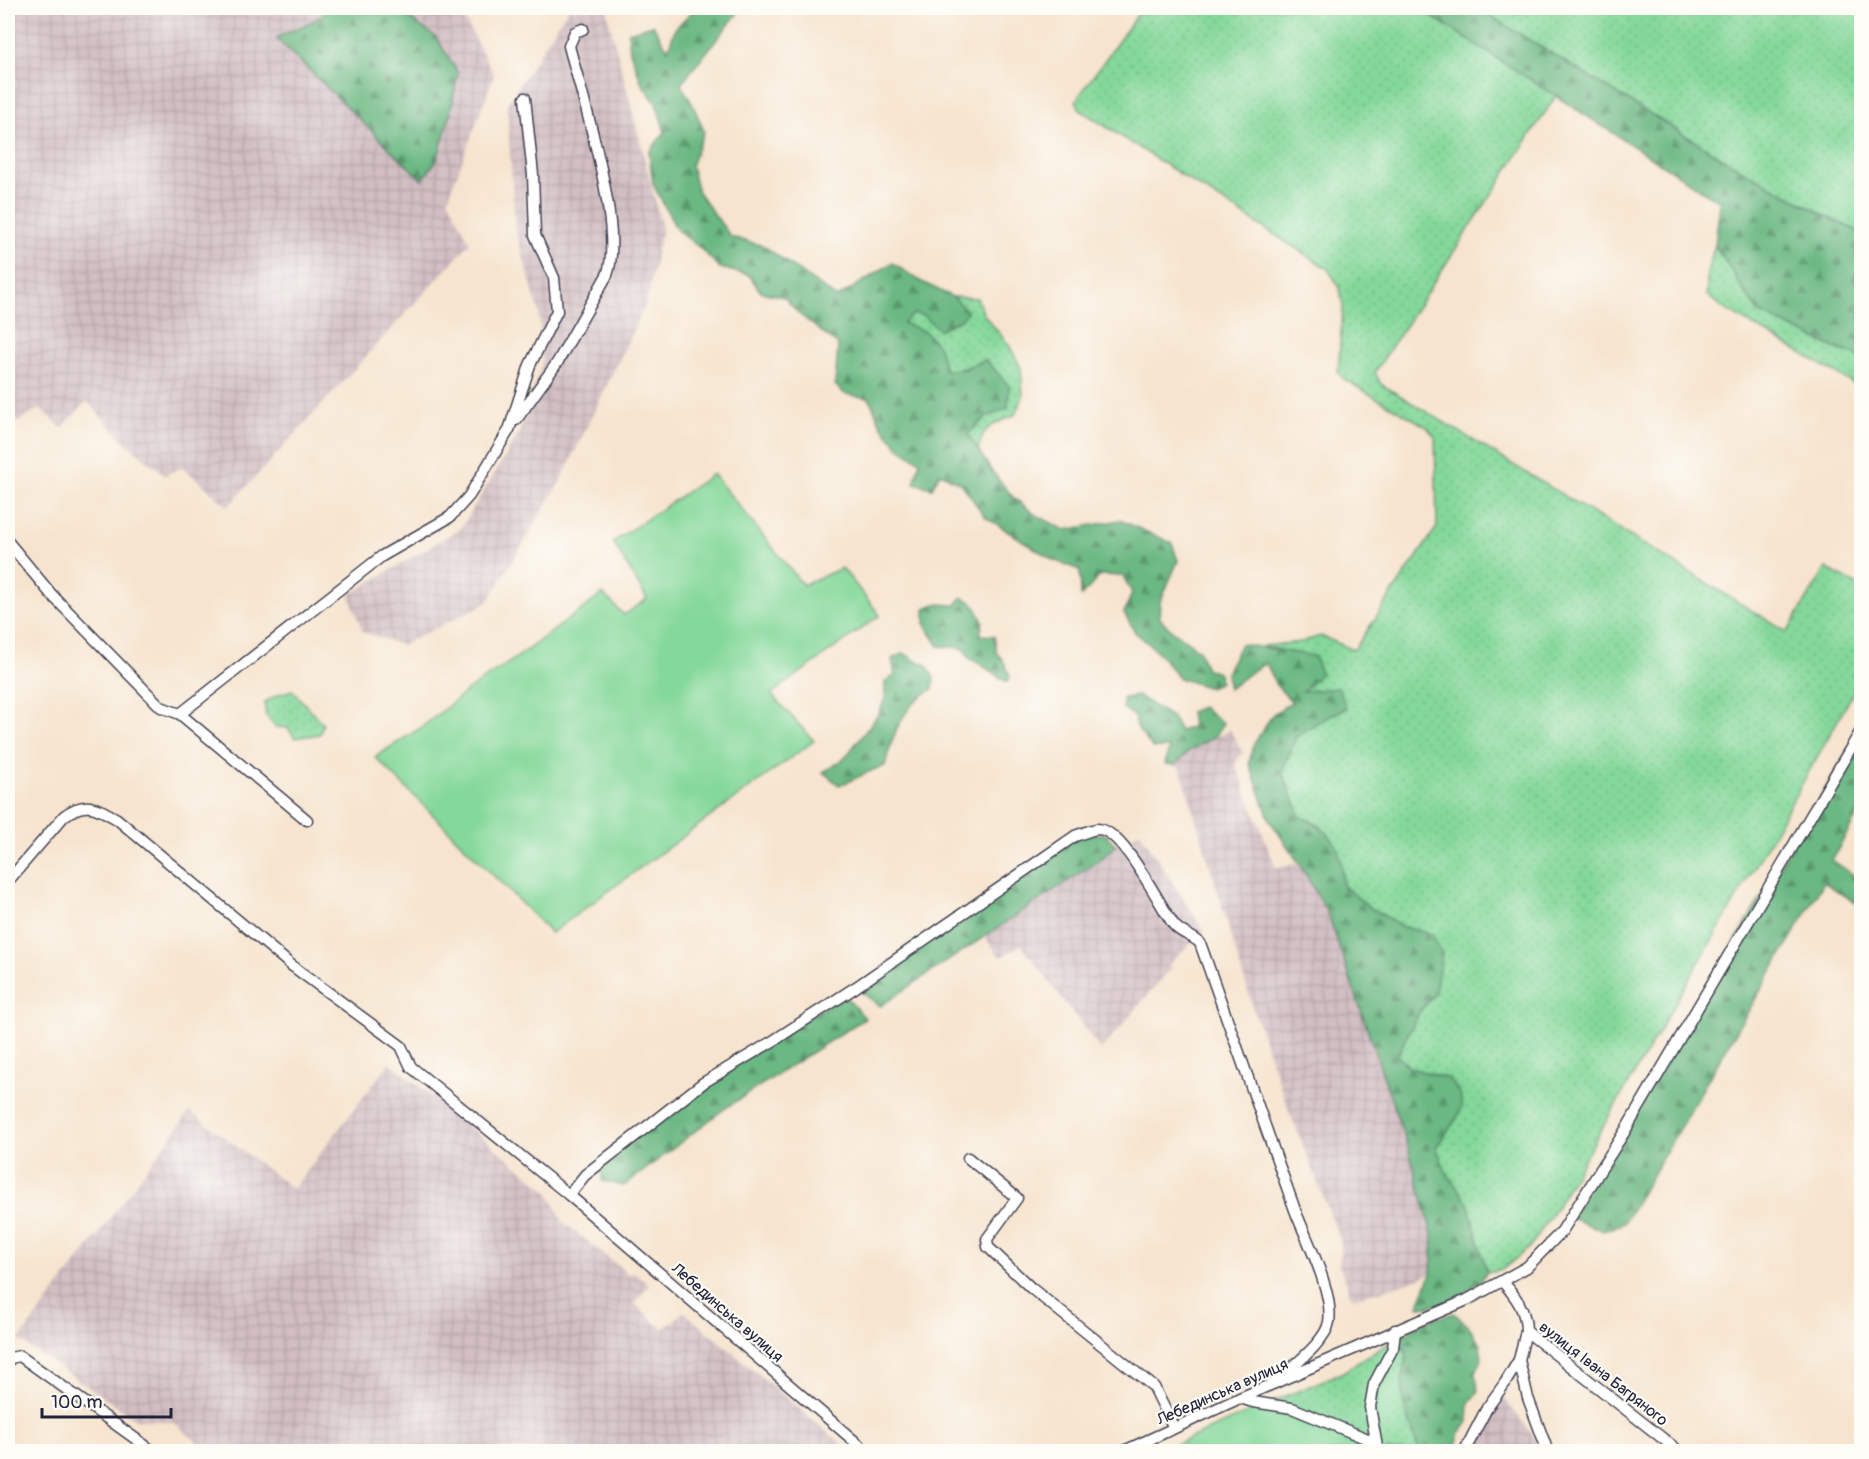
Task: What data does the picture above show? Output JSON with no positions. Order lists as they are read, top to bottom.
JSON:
{
  "streets": {
    "street": ["Лебединська вулиця", "вулиця Івана Багряного"]
  },
  "crossings": [
    ["Лебединська вулиця", "вулиця Івана Багряного"]
  ],
  "scale_bar": "100 m"
}
